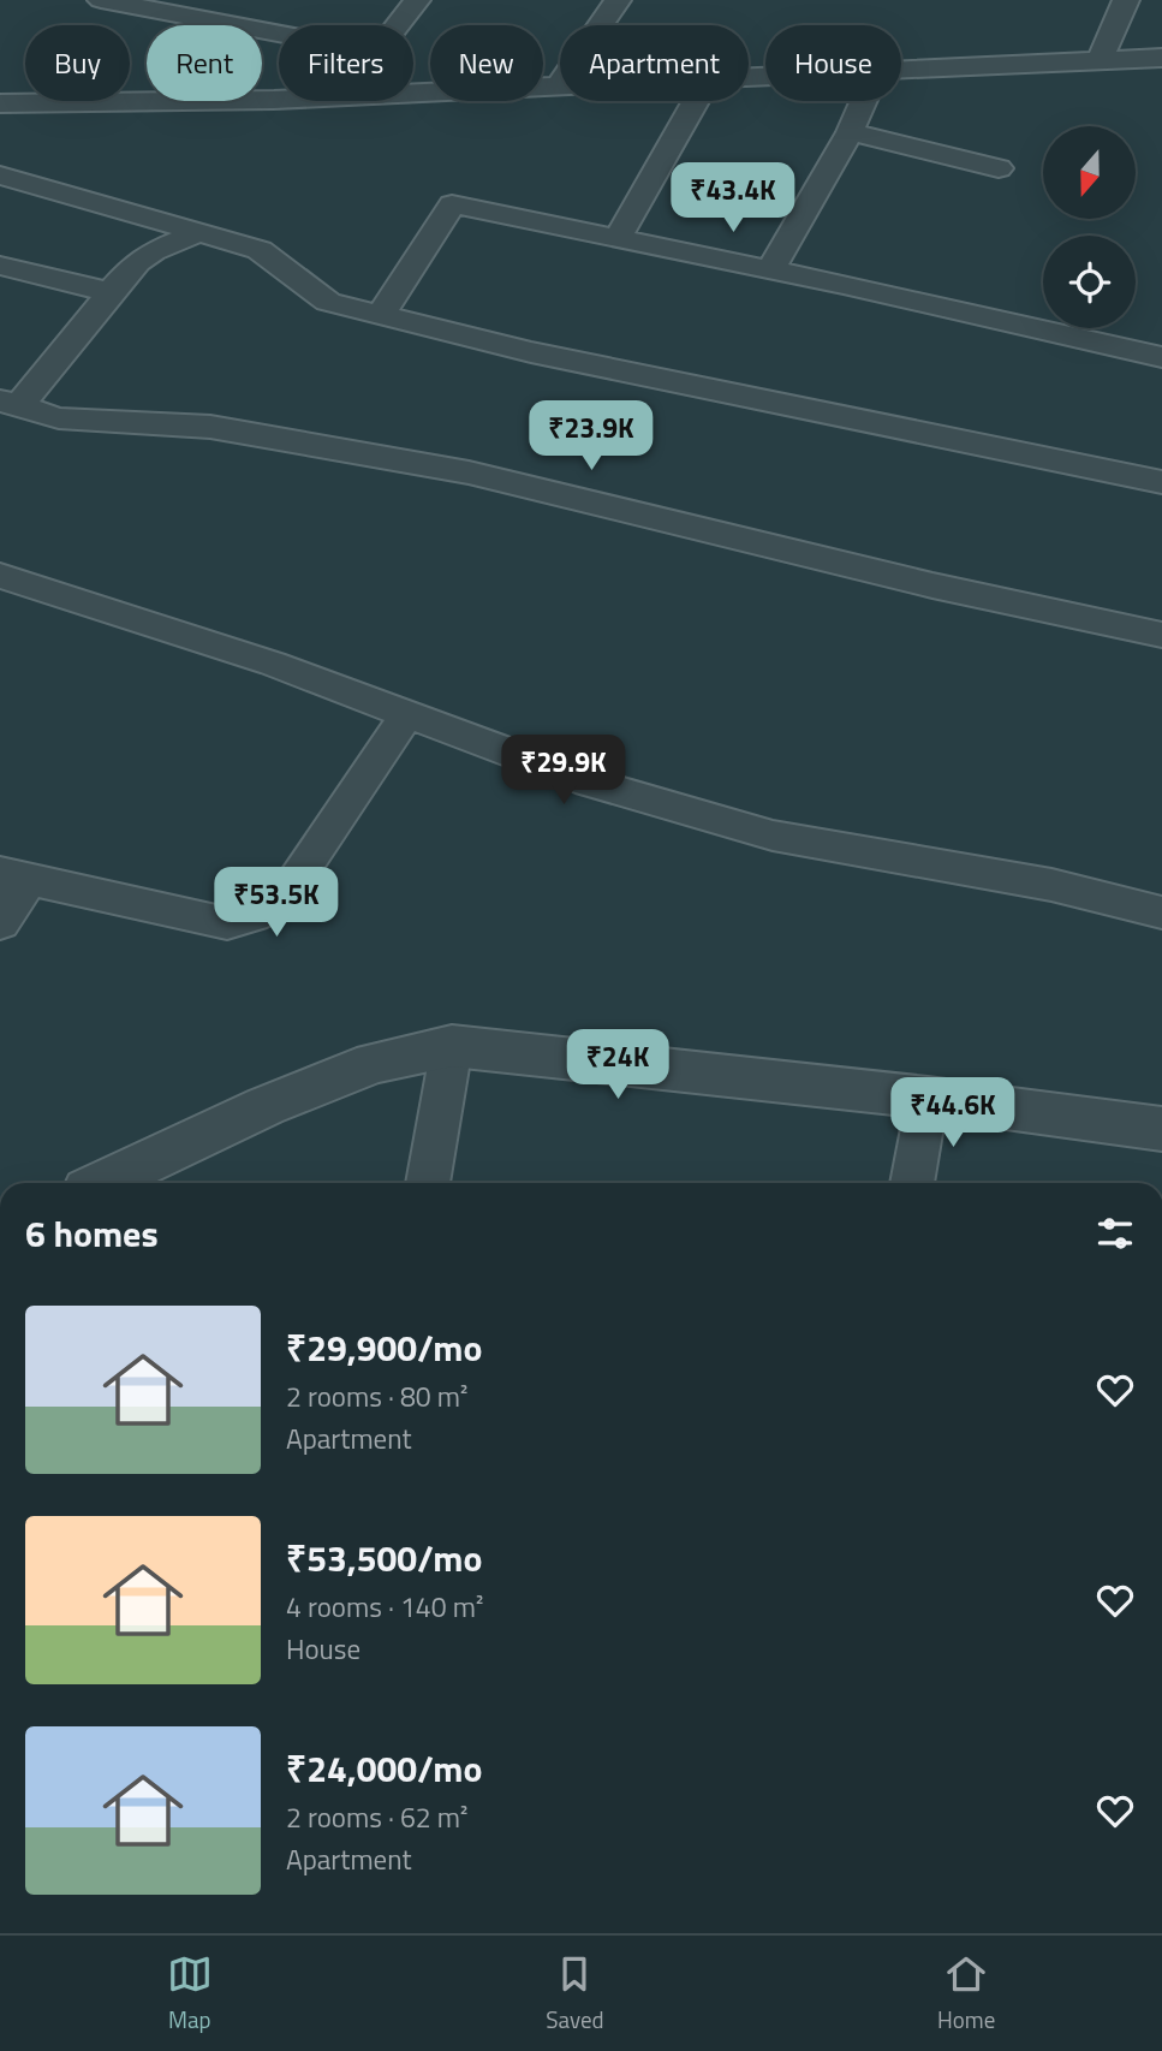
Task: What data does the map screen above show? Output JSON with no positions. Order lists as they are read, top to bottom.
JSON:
{
  "north": "bottom",
  "page": {
    "chip": [
      "Buy",
      "Rent",
      "Filters",
      "New",
      "Apartment",
      "House"
    ],
    "price": [
      "₹43.4K",
      "₹23.9K",
      "₹29.9K",
      "₹53.5K",
      "₹24K",
      "₹44.6K"
    ],
    "heading": "6 homes",
    "list": [
      {
        "name": "₹29,900/mo",
        "note": "2 rooms · 80 m² · Apartment"
      },
      {
        "name": "₹53,500/mo",
        "note": "4 rooms · 140 m² · House"
      },
      {
        "name": "₹24,000/mo",
        "note": "2 rooms · 62 m² · Apartment"
      }
    ],
    "tabs": ["Map", "Saved", "Home"]
  }
}
